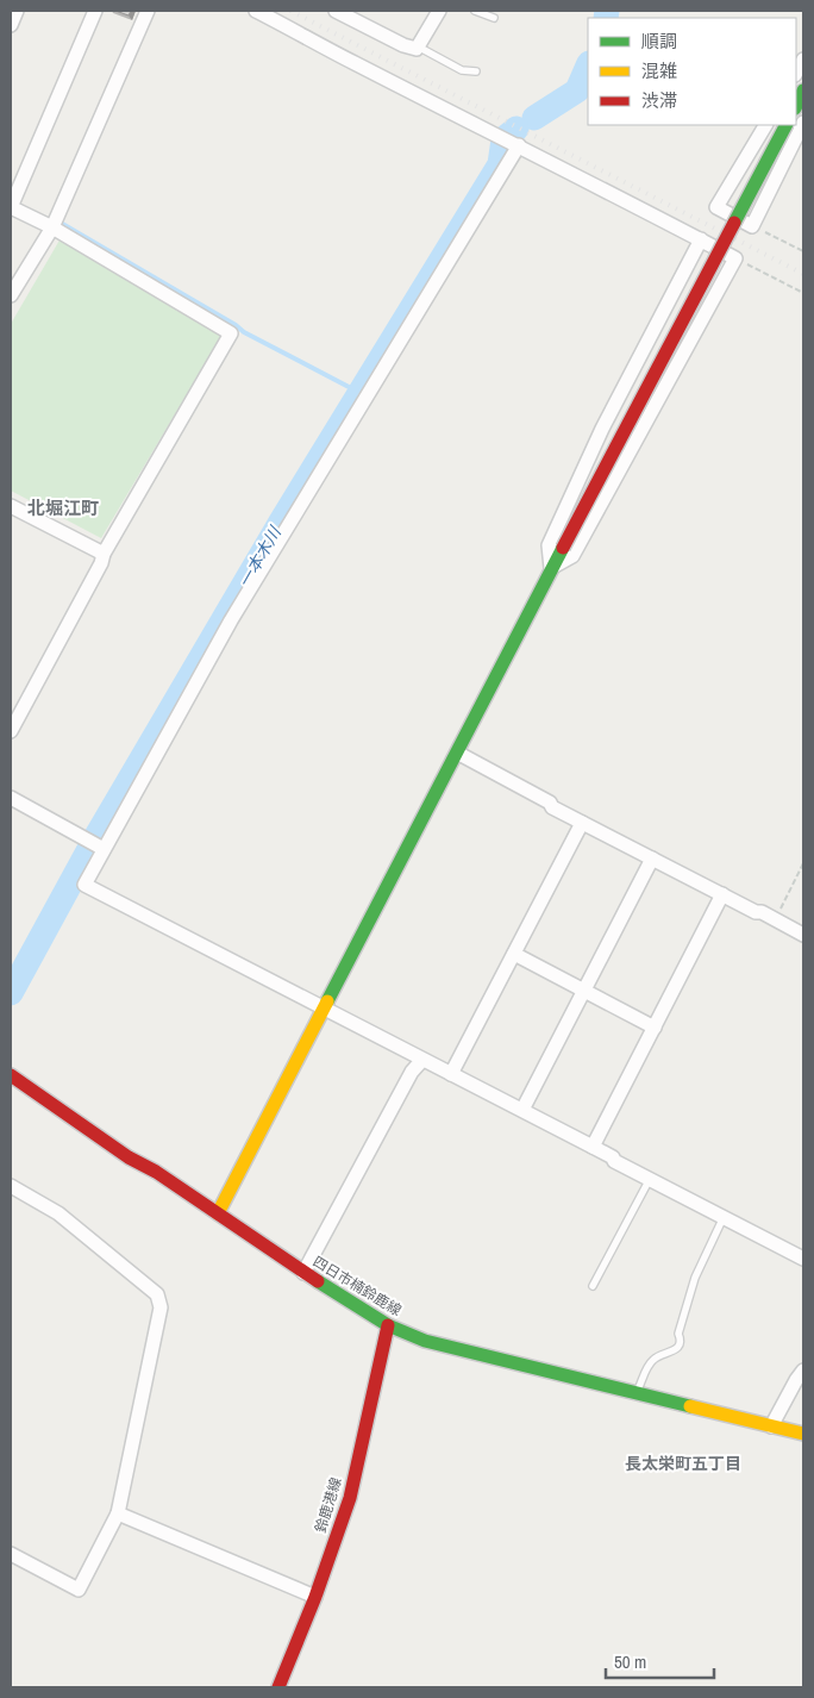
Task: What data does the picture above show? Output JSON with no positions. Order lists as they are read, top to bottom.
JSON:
{
  "streets": {
    "main road": ["四日市楠鈴鹿線", "鈴鹿港線"]
  },
  "crossings": [
    ["四日市楠鈴鹿線", "鈴鹿港線"]
  ],
  "districts": ["北堀江町", "長太栄町五丁目"],
  "water": ["一本木川"],
  "legend": ["順調", "混雑", "渋滞"],
  "scale_bar": "50 m"
}
